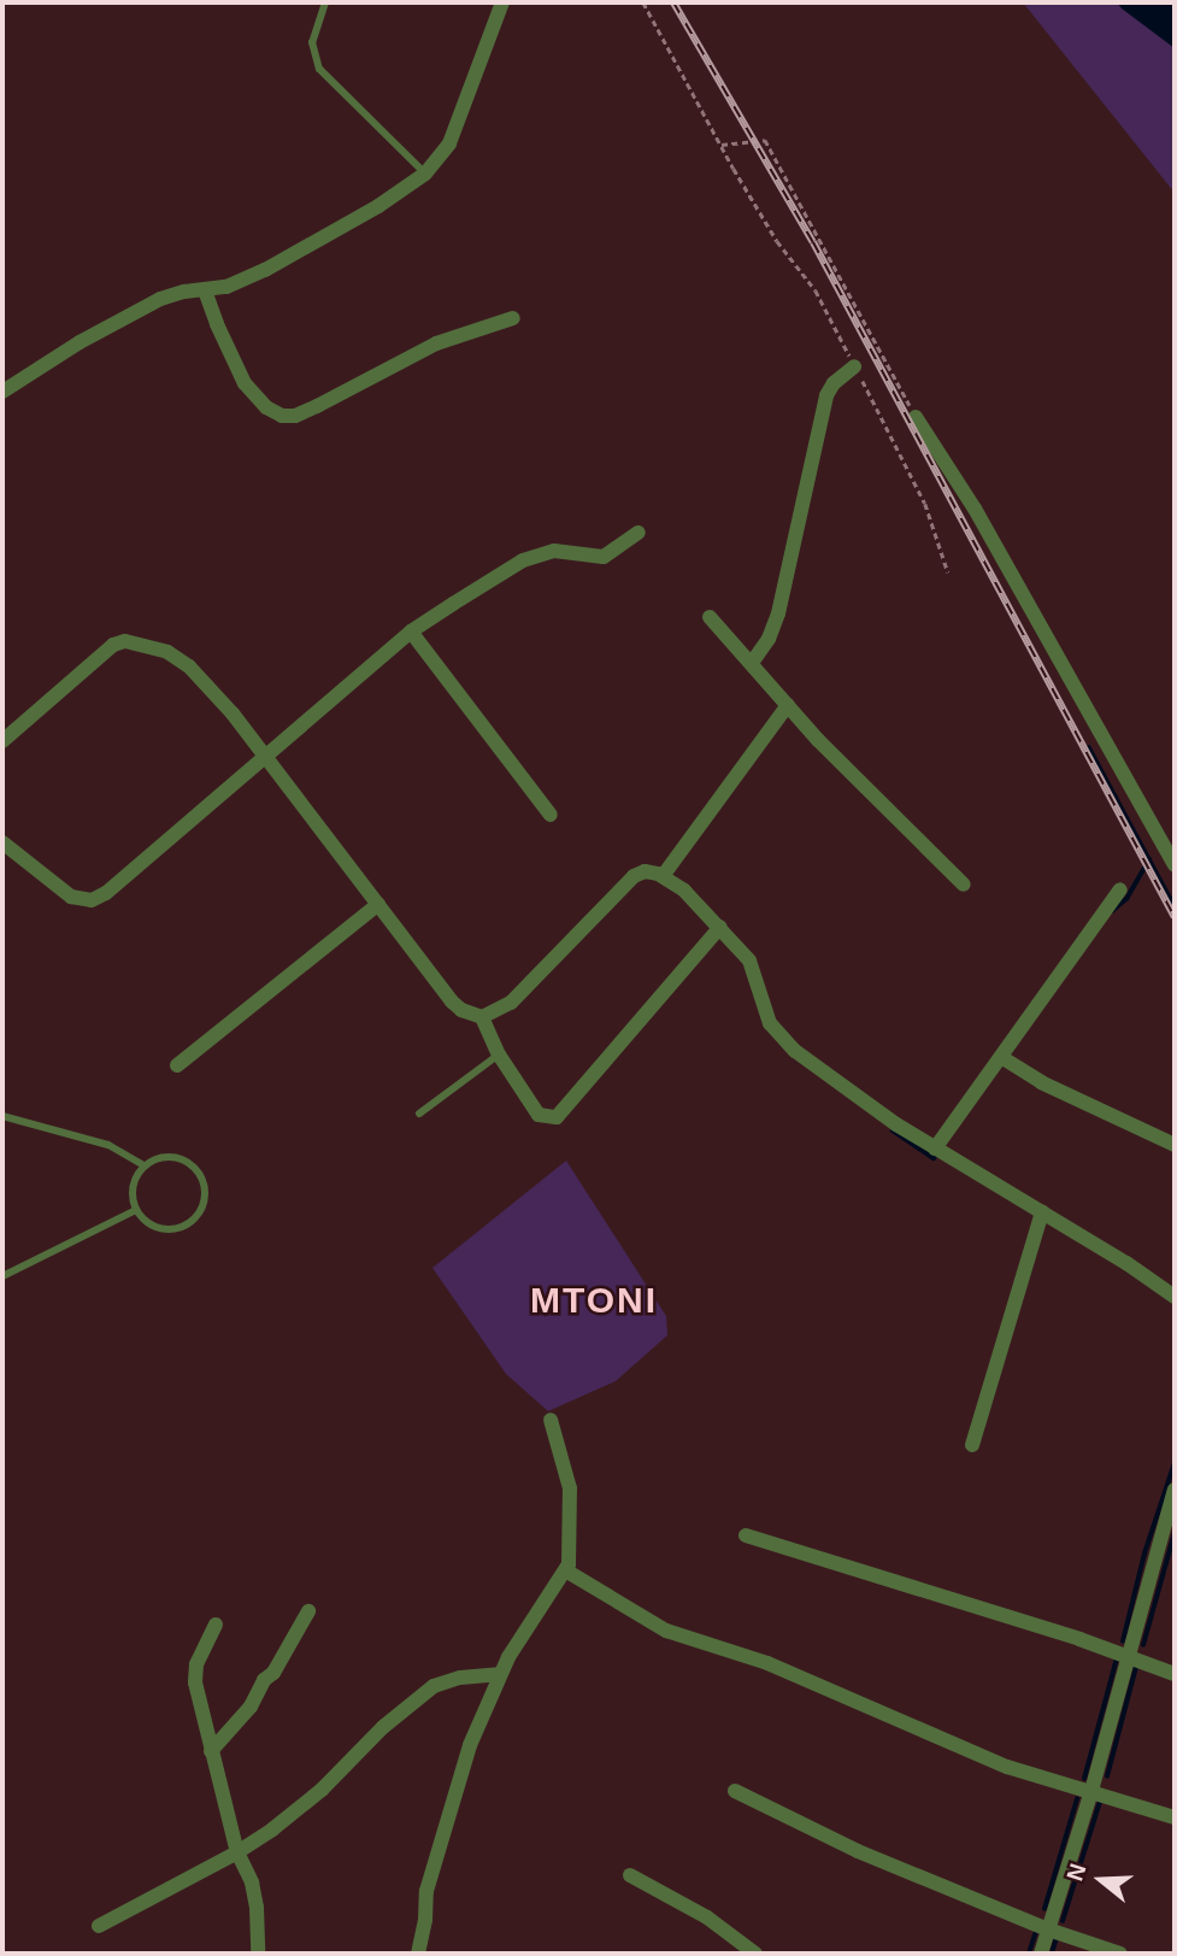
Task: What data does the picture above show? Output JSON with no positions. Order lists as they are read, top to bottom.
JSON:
{
  "districts": ["MTONI"],
  "north": "left"
}
